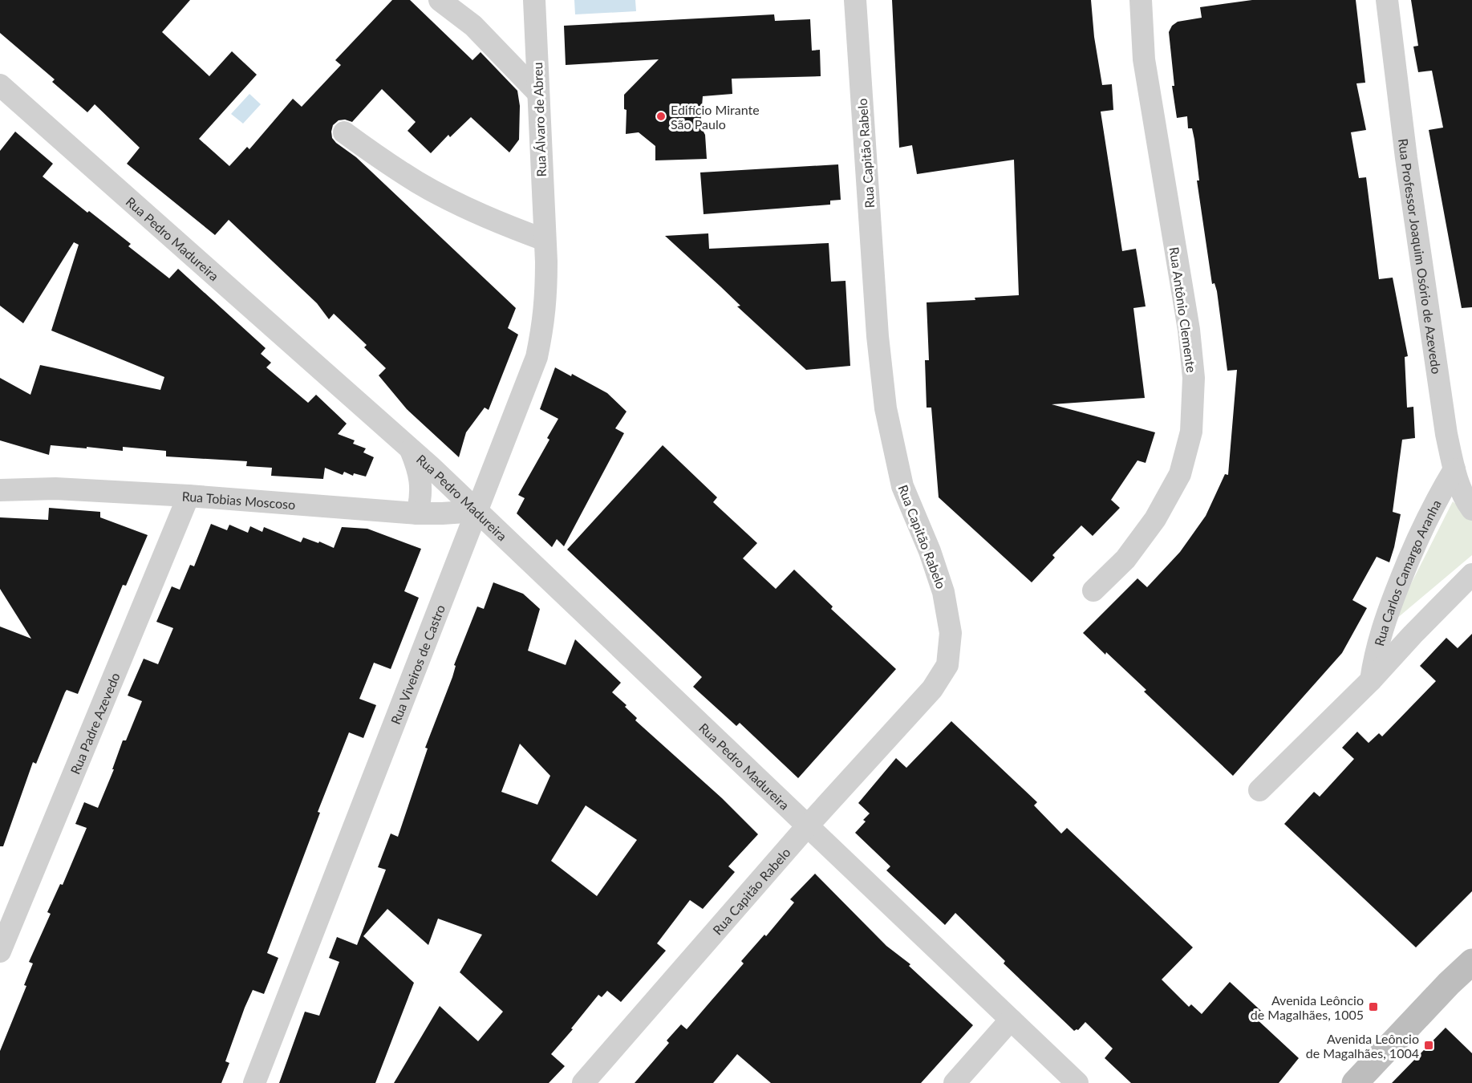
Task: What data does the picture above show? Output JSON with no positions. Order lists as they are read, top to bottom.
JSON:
{
  "streets": {
    "street": [
      "Rua Álvaro de Abreu",
      "Rua Capitão Rabelo",
      "Rua Pedro Madureira",
      "Rua Professor Joaquim Osório de Azevedo",
      "Rua Antônio Clemente",
      "Rua Tobias Moscoso",
      "Rua Carlos Camargo Aranha",
      "Rua Viveiros de Castro",
      "Rua Padre Azevedo"
    ]
  },
  "crossings": [
    ["Rua Álvaro de Abreu", "Rua Viveiros de Castro"],
    ["Rua Capitão Rabelo", "Rua Pedro Madureira"],
    ["Rua Pedro Madureira", "Rua Tobias Moscoso"],
    ["Rua Pedro Madureira", "Rua Viveiros de Castro"],
    ["Rua Professor Joaquim Osório de Azevedo", "Rua Carlos Camargo Aranha"],
    ["Rua Tobias Moscoso", "Rua Viveiros de Castro"],
    ["Rua Tobias Moscoso", "Rua Padre Azevedo"]
  ],
  "places": {
    "other": ["Edifício Mirante São Paulo"],
    "transit": ["Avenida Leôncio de Magalhães, 1005", "Avenida Leôncio de Magalhães, 1004"]
  }
}
